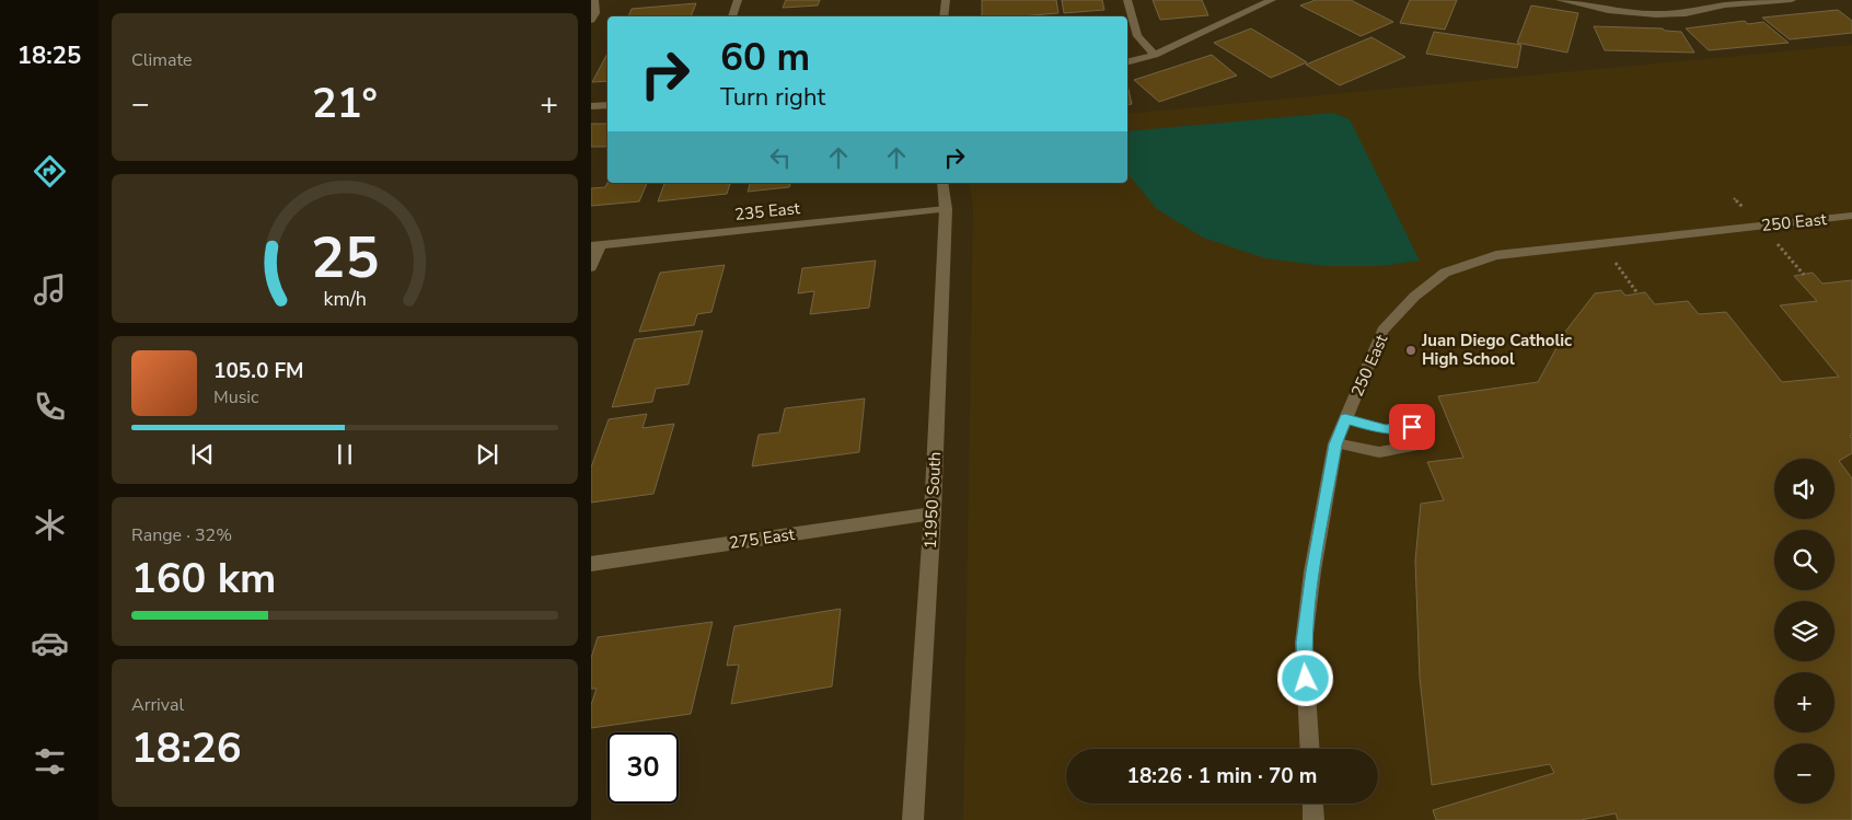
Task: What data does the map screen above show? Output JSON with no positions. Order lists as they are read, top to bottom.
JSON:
{
  "streets": {
    "street": [
      "235 East",
      "250 East",
      "11950 South",
      "275 East"
    ]
  },
  "crossings": [
    ["235 East", "11950 South"],
    ["11950 South", "275 East"]
  ],
  "places": ["Juan Diego Catholic High School"],
  "page": {
    "tabs": "18:25",
    "tile": [
      "Climate",
      ["Range · 32%", "160 km"],
      ["Arrival", "18:26"]
    ],
    "turn": ["60 m", "Turn right"],
    "heat": ["−", "21°", "+"],
    "song": ["105.0 FM", "Music"],
    "map_buttons": ["+", "−"],
    "limit": "30",
    "trip": "18:26 · 1 min · 70 m",
    "gauge": ["25", "km/h"]
  }
}
